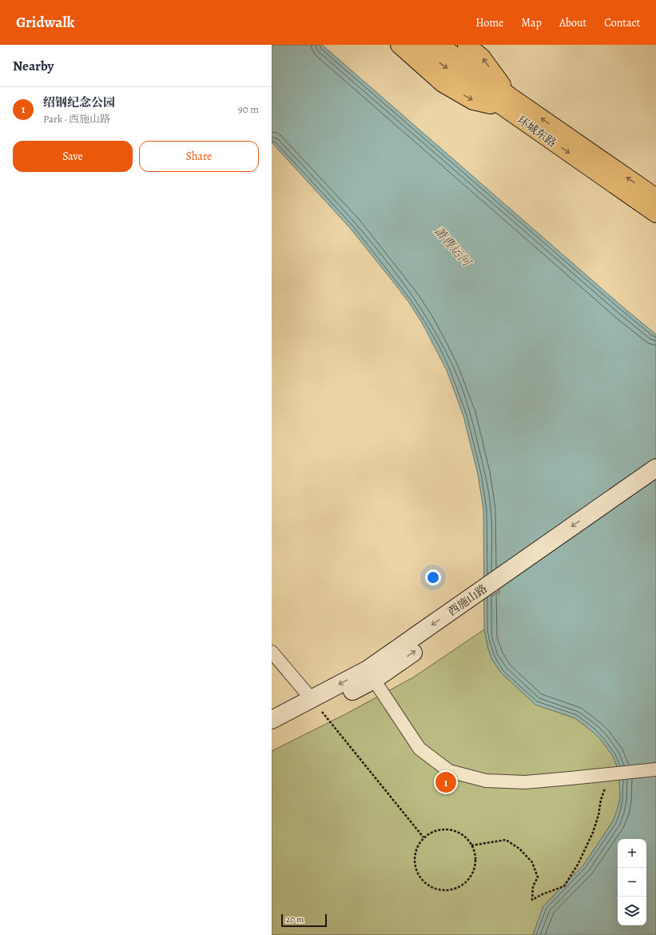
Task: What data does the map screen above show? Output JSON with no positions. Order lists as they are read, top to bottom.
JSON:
{
  "streets": {
    "main road": ["环城东路", "西施山路"]
  },
  "water": ["萧曹运河"],
  "scale_bar": "20 m",
  "page": {
    "header": "Gridwalk",
    "nav": [
      "Home",
      "Map",
      "About",
      "Contact"
    ],
    "heading": "Nearby",
    "list": [
      {
        "mark": "1",
        "name": "绍钢纪念公园",
        "note": "Park · 西施山路",
        "value": "90 m"
      }
    ],
    "buttons": ["Save", "Share"],
    "pins": "1",
    "map_buttons": ["+", "−"],
    "scale": "20 m"
  }
}
